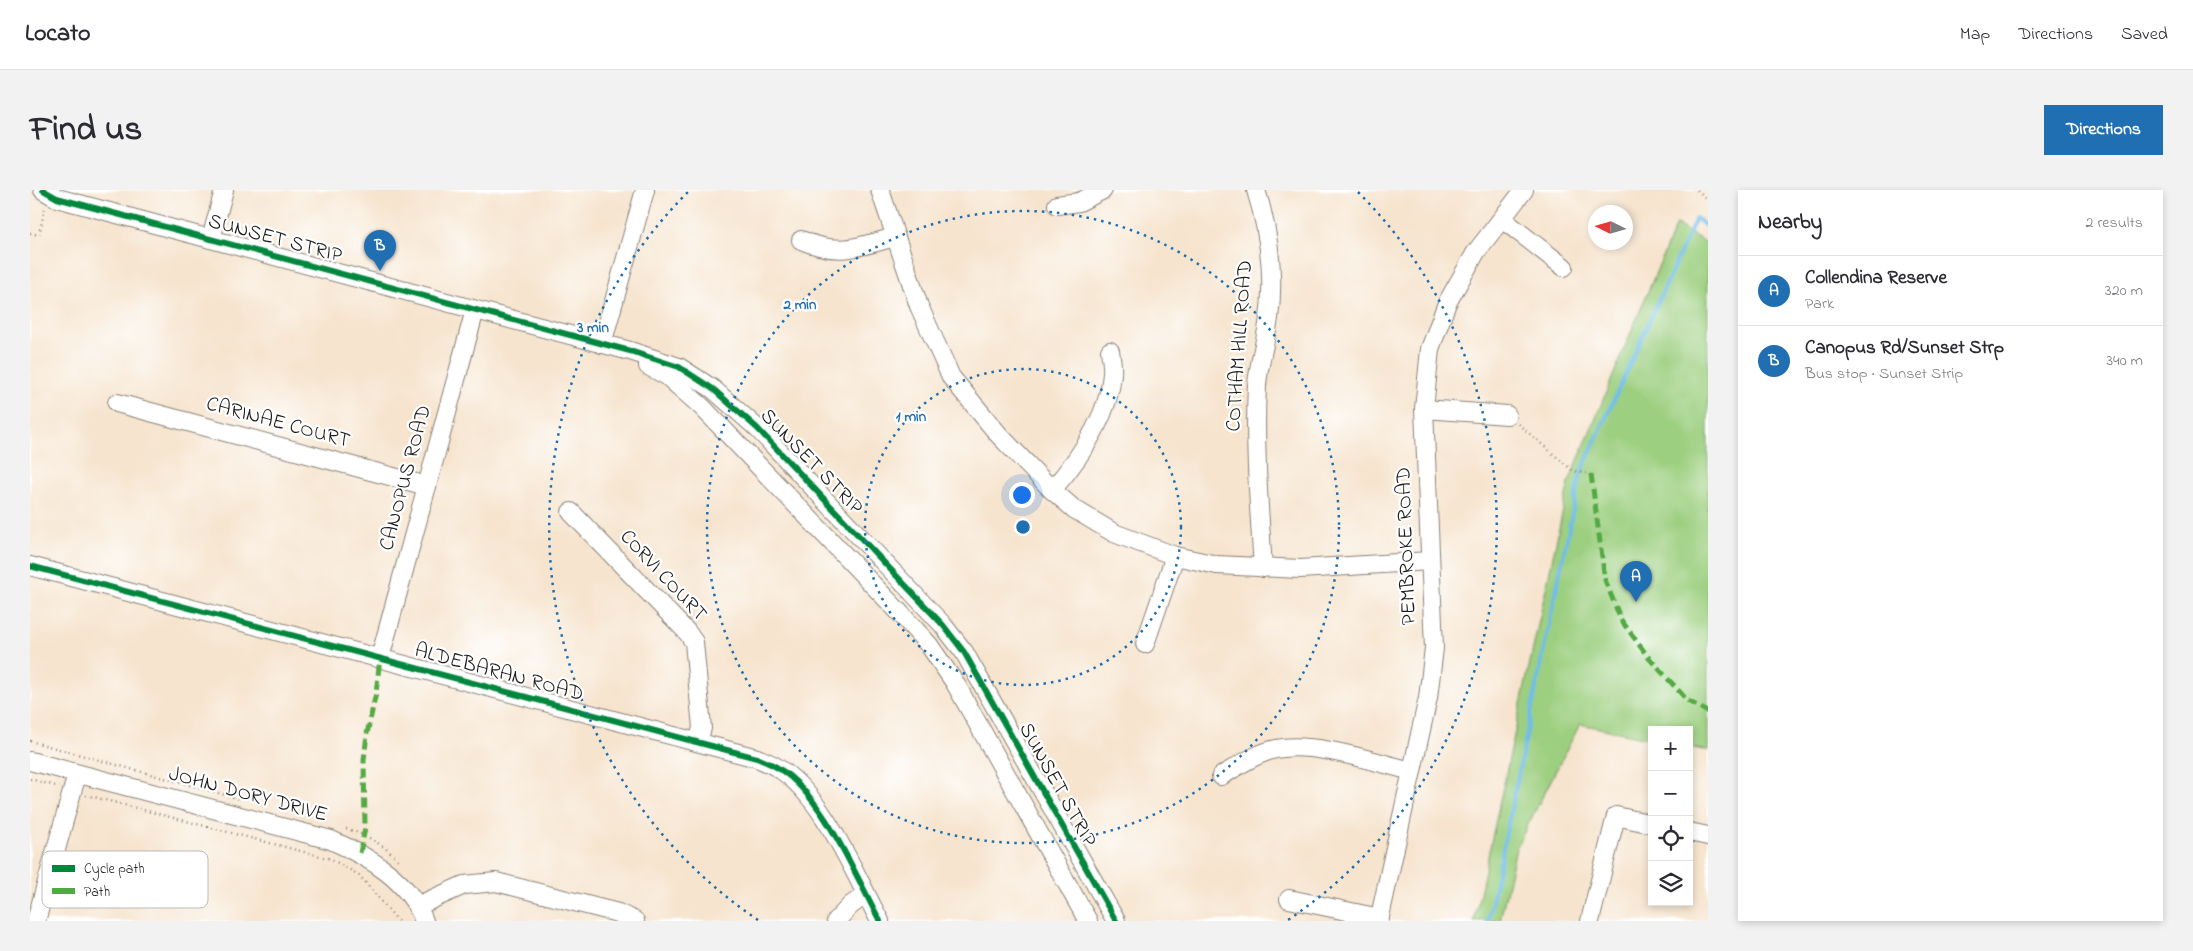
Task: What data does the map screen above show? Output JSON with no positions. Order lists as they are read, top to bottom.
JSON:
{
  "streets": {
    "street": [
      "SUNSET STRIP",
      "COTHAM HILL ROAD",
      "CARINAE COURT",
      "CANOPUS ROAD",
      "PEMBROKE ROAD",
      "CORVI COURT",
      "ALDEBARAN ROAD",
      "JOHN DORY DRIVE"
    ]
  },
  "crossings": [
    ["SUNSET STRIP", "CANOPUS ROAD"],
    ["CARINAE COURT", "CANOPUS ROAD"],
    ["CANOPUS ROAD", "ALDEBARAN ROAD"],
    ["CORVI COURT", "ALDEBARAN ROAD"]
  ],
  "legend": ["Cycle path", "Path"],
  "north": "left",
  "page": {
    "header": "Locato",
    "nav": ["Map", "Directions", "Saved"],
    "title": "Find us",
    "buttons": "Directions",
    "heading": ["Nearby", "2 results"],
    "pins": ["B", "A"],
    "list": [
      {
        "mark": "A",
        "name": "Collendina Reserve",
        "note": "Park",
        "value": "320 m"
      },
      {
        "mark": "B",
        "name": "Canopus Rd/Sunset Strp",
        "note": "Bus stop · Sunset Strip",
        "value": "340 m"
      }
    ],
    "map_buttons": ["+", "−"]
  },
  "rings": ["2 min", "3 min", "1 min"]
}
